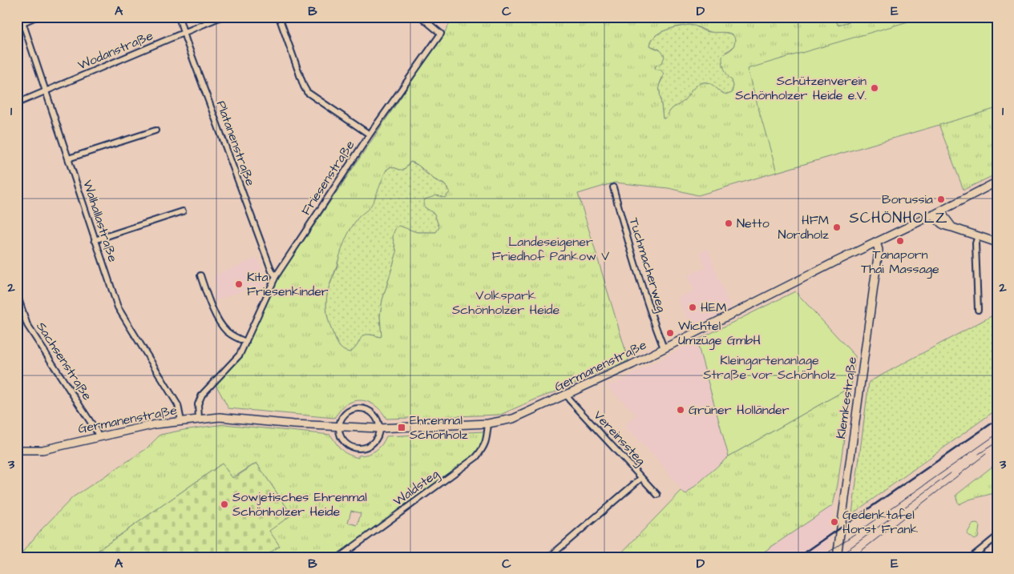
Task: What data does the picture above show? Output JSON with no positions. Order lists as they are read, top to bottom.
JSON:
{
  "streets": {
    "main road": ["Germanenstraße", "Klemkestraße"],
    "street": [
      "Wodanstraße",
      "Platanenstraße",
      "Friesenstraße",
      "Walhallastraße",
      "Tuchmacherweg",
      "Sachsenstraße",
      "Vereinssteg",
      "Waldsteg"
    ]
  },
  "crossings": [
    ["Wodanstraße", "Platanenstraße"],
    ["Wodanstraße", "Walhallastraße"],
    ["Platanenstraße", "Friesenstraße"],
    ["Friesenstraße", "Germanenstraße"],
    ["Walhallastraße", "Germanenstraße"],
    ["Tuchmacherweg", "Germanenstraße"],
    ["Sachsenstraße", "Germanenstraße"],
    ["Germanenstraße", "Klemkestraße"],
    ["Germanenstraße", "Vereinssteg"],
    ["Germanenstraße", "Waldsteg"]
  ],
  "districts": ["SCHÖNHOLZ"],
  "parks": ["Landeseigener Friedhof Pankow V", "Volkspark Schönholzer Heide", "Kleingartenanlage Straße vor Schönholz"],
  "places": {
    "other": [
      "Schützenverein Schönholzer Heide e.V.",
      "Borussia",
      "Netto",
      "HFM Nordholz",
      "Tanaporn Thai Massage",
      "Kita Friesenkinder",
      "HEM",
      "Wichtel Umzüge GmbH",
      "Grüner Holländer",
      "Sowjetisches Ehrenmal Schönholzer Heide",
      "Gedenktafel Horst Frank"
    ],
    "transit": ["Ehrenmal Schönholz"]
  },
  "grid": {
    "columns": [
      "A",
      "B",
      "C",
      "D",
      "E"
    ],
    "rows": ["1", "2", "3"]
  }
}
